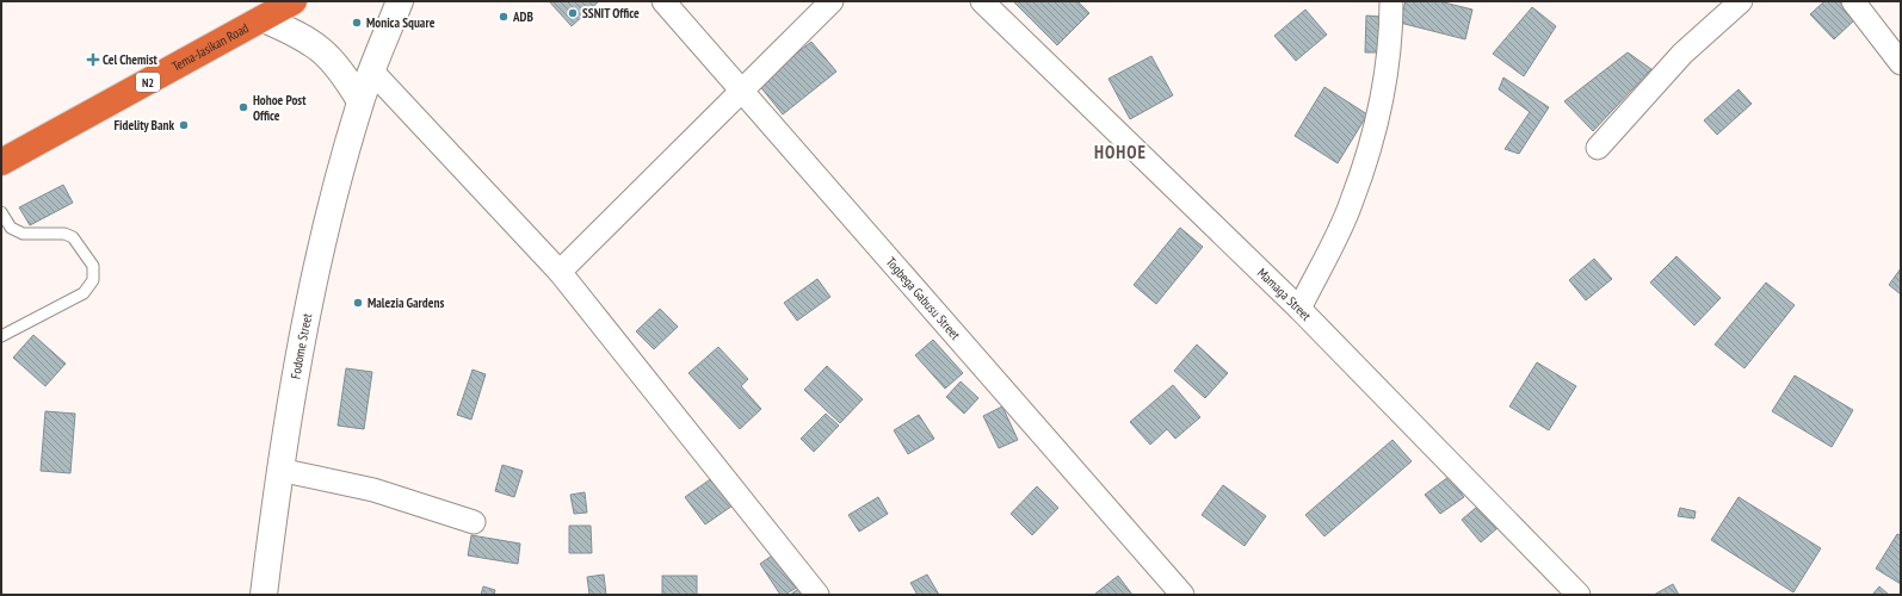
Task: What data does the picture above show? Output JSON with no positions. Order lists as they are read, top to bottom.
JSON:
{
  "streets": {
    "highway": ["Tema-Jasikan Road", "N2"],
    "street": ["Mamaga Street", "Togbega Gabusu Street", "Fodome Street"]
  },
  "districts": ["HOHOE"],
  "places": {
    "other": [
      "SSNIT Office",
      "ADB",
      "Monica Square",
      "Hohoe Post Office",
      "Fidelity Bank",
      "Malezia Gardens"
    ],
    "health": ["Cel Chemist"]
  }
}
